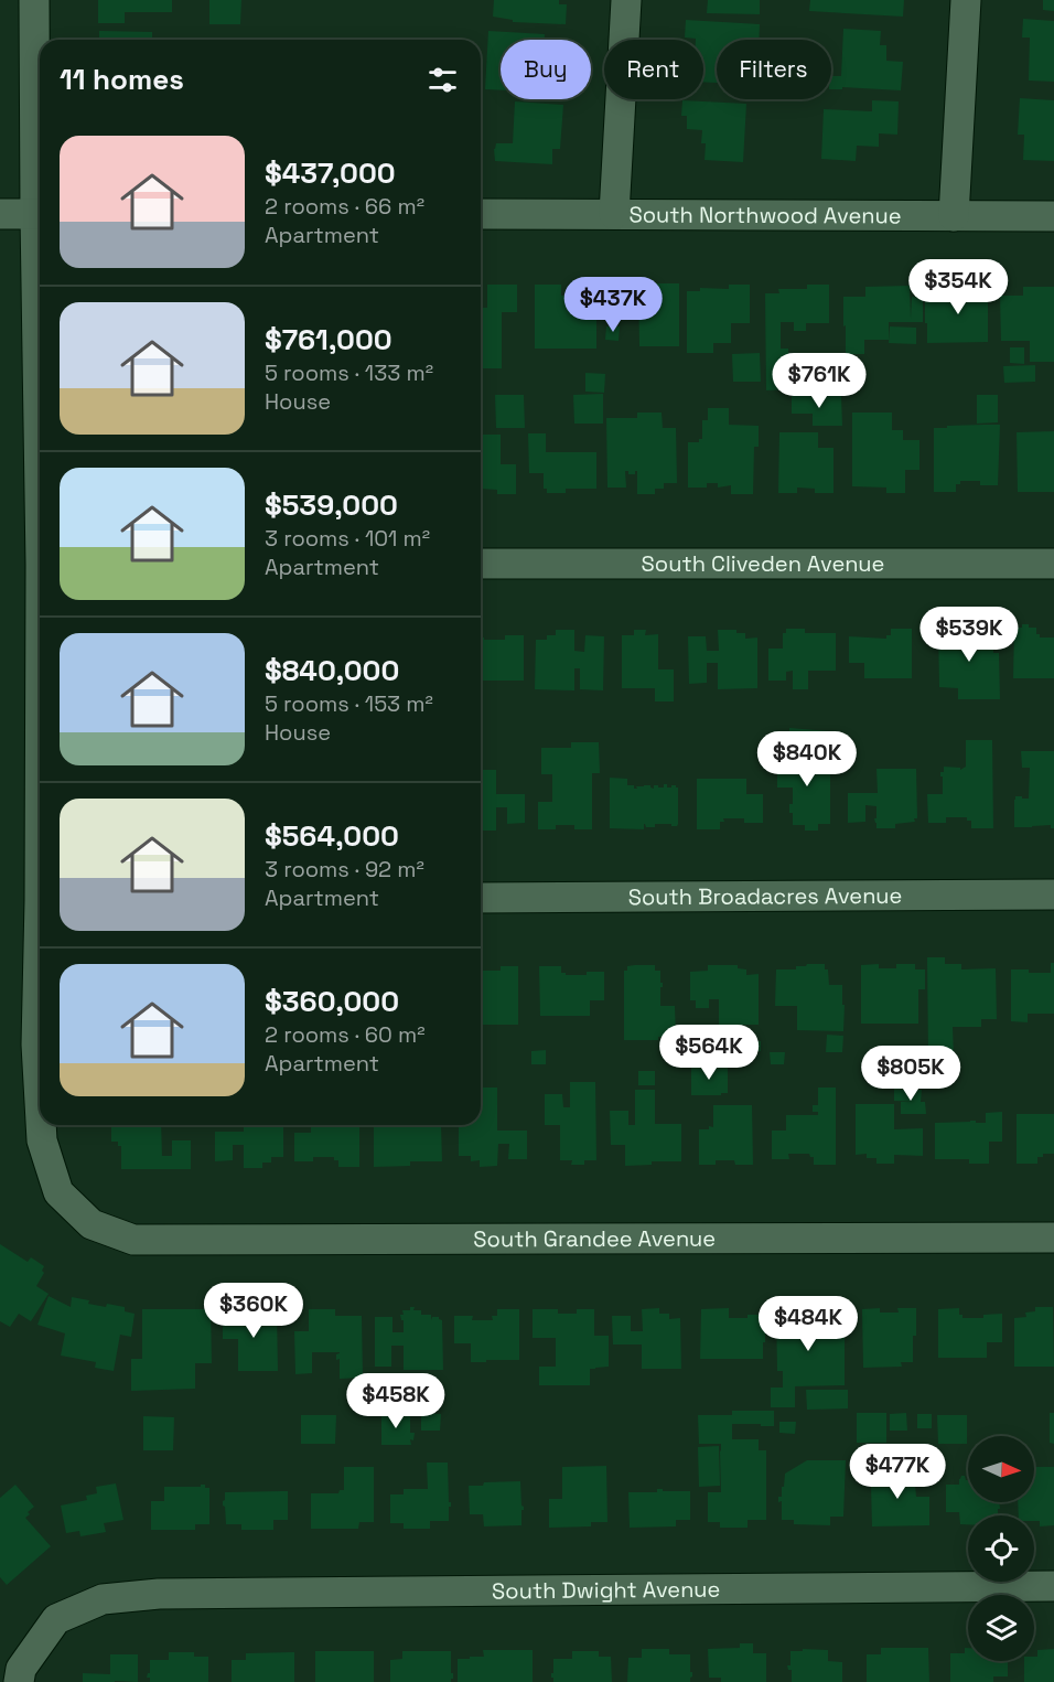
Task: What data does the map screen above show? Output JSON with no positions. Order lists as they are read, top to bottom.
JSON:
{
  "streets": {
    "street": [
      "South Northwood Avenue",
      "South Cliveden Avenue",
      "South Broadacres Avenue",
      "South Grandee Avenue",
      "South Dwight Avenue"
    ]
  },
  "north": "right",
  "page": {
    "chip": ["Buy", "Rent", "Filters"],
    "heading": "11 homes",
    "list": [
      {
        "name": "$437,000",
        "note": "2 rooms · 66 m² · Apartment"
      },
      {
        "name": "$761,000",
        "note": "5 rooms · 133 m² · House"
      },
      {
        "name": "$539,000",
        "note": "3 rooms · 101 m² · Apartment"
      },
      {
        "name": "$840,000",
        "note": "5 rooms · 153 m² · House"
      },
      {
        "name": "$564,000",
        "note": "3 rooms · 92 m² · Apartment"
      },
      {
        "name": "$360,000",
        "note": "2 rooms · 60 m² · Apartment"
      }
    ],
    "price": [
      "$354K",
      "$437K",
      "$761K",
      "$539K",
      "$840K",
      "$564K",
      "$805K",
      "$360K",
      "$484K",
      "$458K",
      "$477K"
    ]
  }
}
